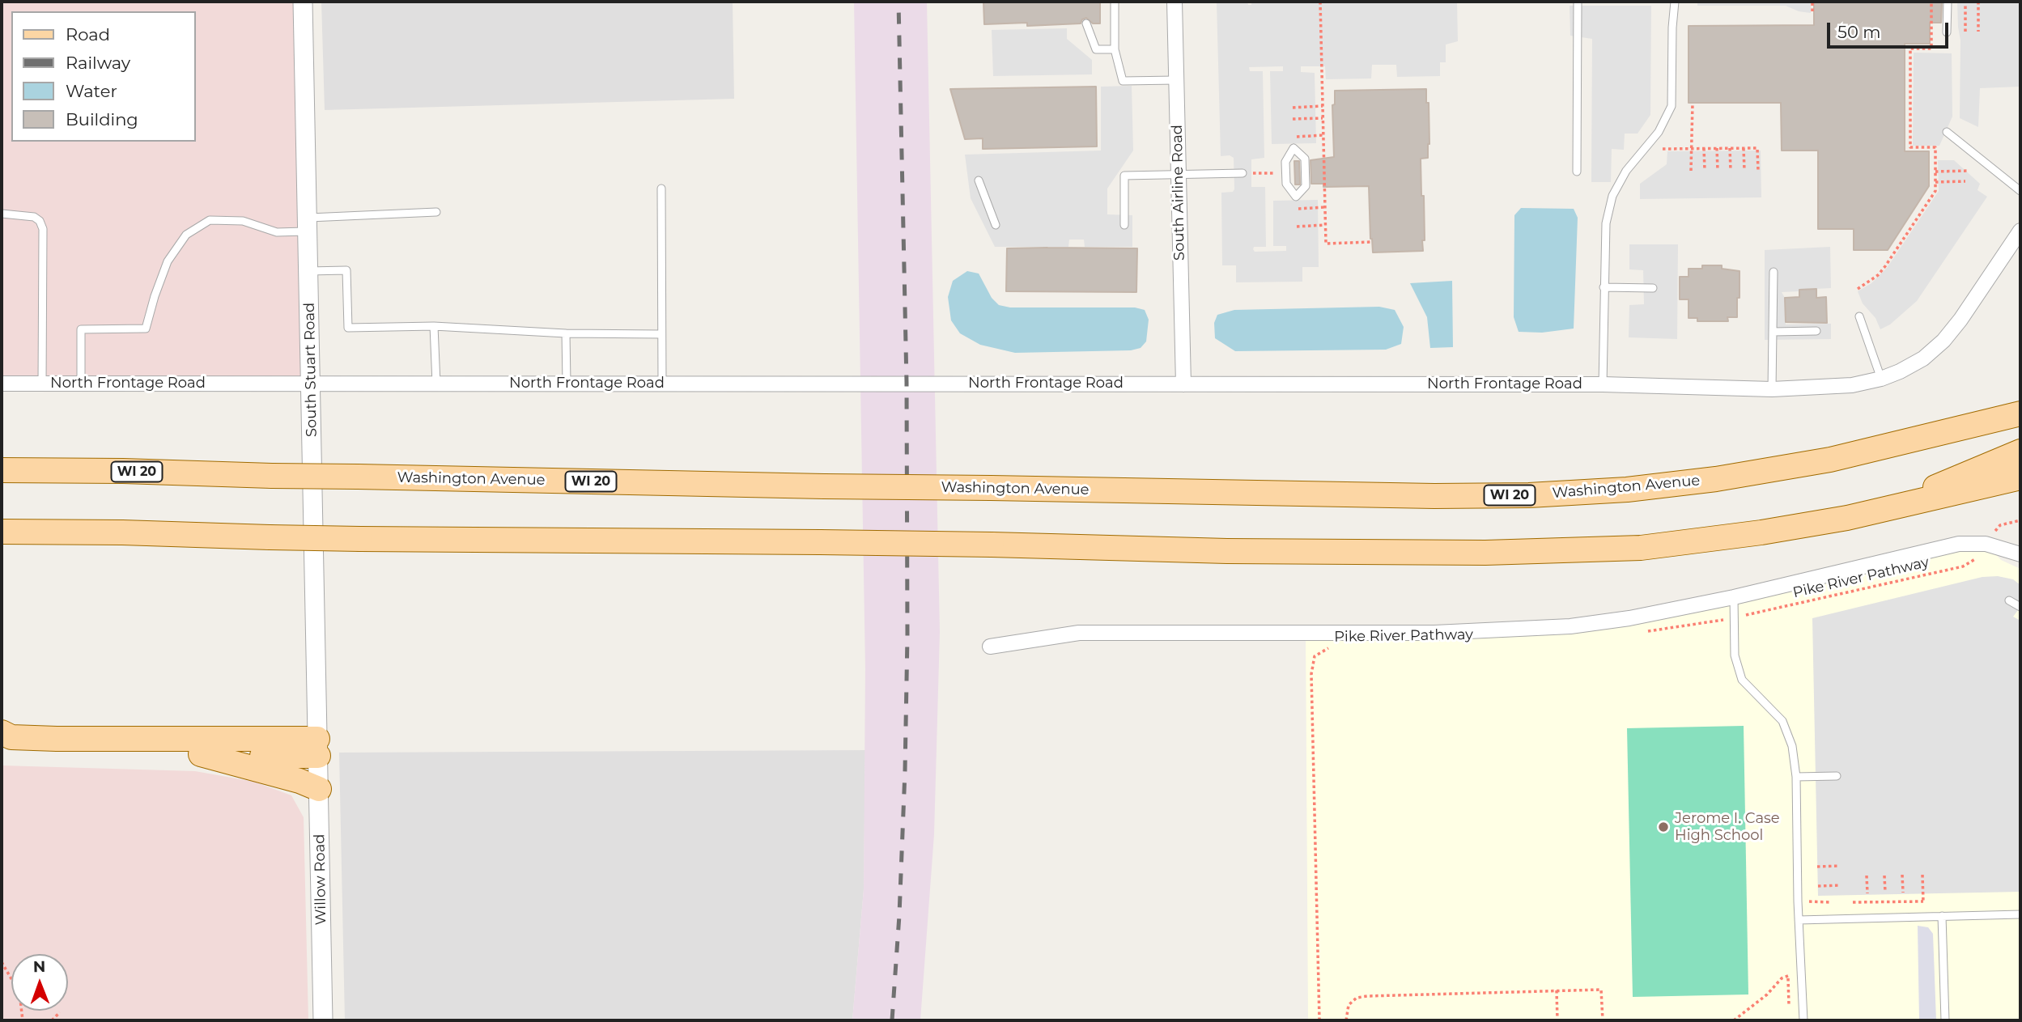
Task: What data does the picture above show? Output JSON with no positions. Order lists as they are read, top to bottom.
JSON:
{
  "streets": {
    "main road": ["WI 20", "Washington Avenue"],
    "street": [
      "South Airline Road",
      "South Stuart Road",
      "North Frontage Road",
      "Willow Road"
    ],
    "path": ["Pike River Pathway"]
  },
  "crossings": [
    ["South Airline Road", "North Frontage Road"],
    ["South Stuart Road", "North Frontage Road"],
    ["South Stuart Road", "Willow Road"]
  ],
  "places": ["Jerome I. Case High School"],
  "legend": [
    "Road",
    "Railway",
    "Water",
    "Building"
  ],
  "scale_bar": "50 m",
  "north": "top"
}
